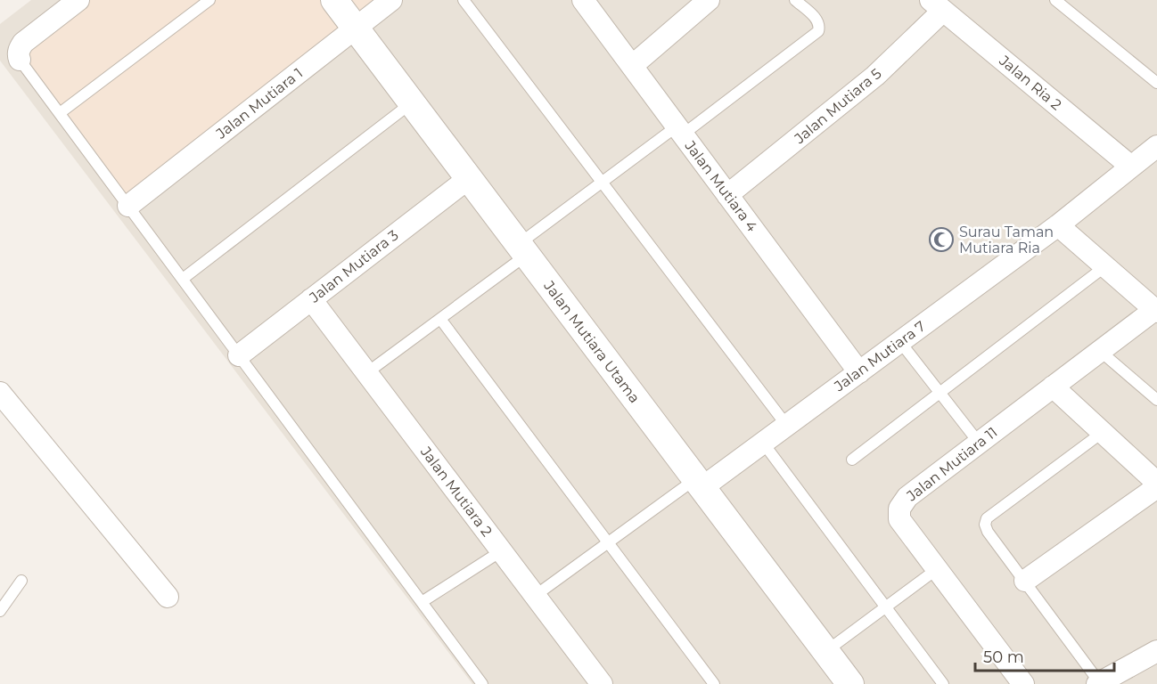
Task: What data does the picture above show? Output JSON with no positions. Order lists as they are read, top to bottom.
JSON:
{
  "streets": {
    "street": [
      "Jalan Ria 2",
      "Jalan Mutiara 1",
      "Jalan Mutiara 5",
      "Jalan Mutiara 4",
      "Jalan Mutiara 3",
      "Jalan Mutiara Utama",
      "Jalan Mutiara 7",
      "Jalan Mutiara 11",
      "Jalan Mutiara 2"
    ]
  },
  "crossings": [
    ["Jalan Ria 2", "Jalan Mutiara 5"],
    ["Jalan Ria 2", "Jalan Mutiara 7"],
    ["Jalan Mutiara 1", "Jalan Mutiara Utama"],
    ["Jalan Mutiara 5", "Jalan Mutiara 4"],
    ["Jalan Mutiara 4", "Jalan Mutiara 7"],
    ["Jalan Mutiara 3", "Jalan Mutiara Utama"],
    ["Jalan Mutiara 3", "Jalan Mutiara 2"],
    ["Jalan Mutiara Utama", "Jalan Mutiara 7"]
  ],
  "places": {
    "mosque": ["Surau Taman Mutiara Ria"]
  },
  "scale_bar": "50 m"
}
